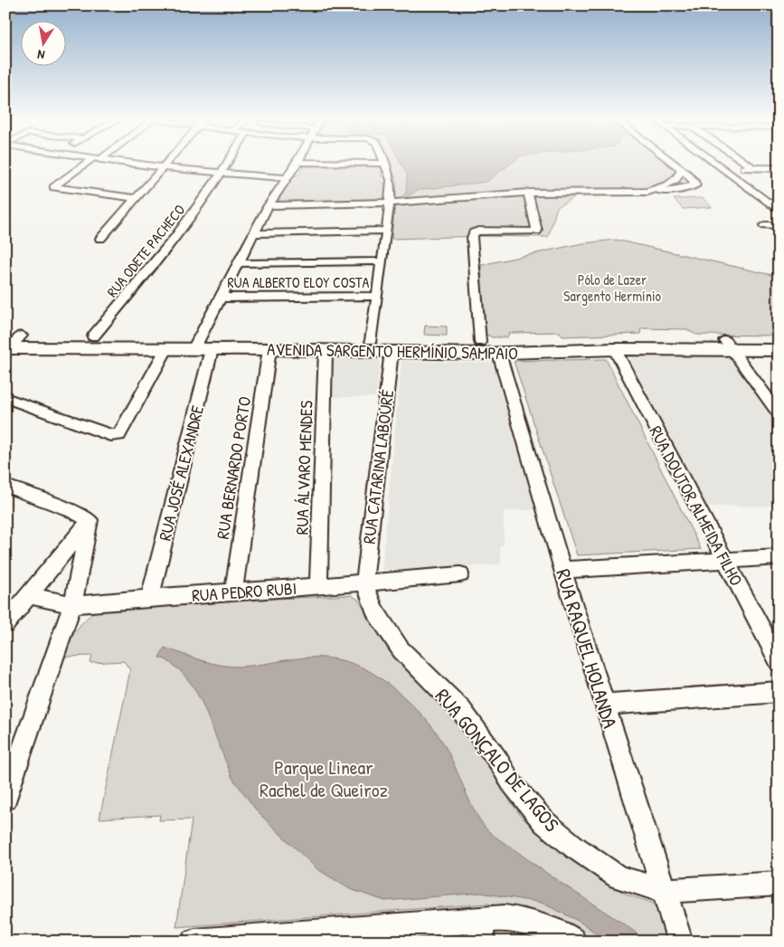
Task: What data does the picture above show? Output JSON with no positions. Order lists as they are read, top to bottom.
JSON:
{
  "streets": {
    "main road": ["AVENIDA SARGENTO HERMÍNIO SAMPAIO"],
    "street": [
      "RUA ODETE PACHECO",
      "RUA ALBERTO ELOY COSTA",
      "RUA CATARINA LABOURÉ",
      "RUA BERNARDO PORTO",
      "RUA ÁLVARO MENDES",
      "RUA JOSÉ ALEXANDRE",
      "RUA DOUTOR ALMEIDA FILHO",
      "RUA PEDRO RUBI",
      "RUA RAQUEL HOLANDA",
      "RUA GONÇALO DE LAGOS"
    ]
  },
  "crossings": [
    ["RUA ODETE PACHECO", "AVENIDA SARGENTO HERMÍNIO SAMPAIO"],
    ["RUA ALBERTO ELOY COSTA", "RUA JOSÉ ALEXANDRE"],
    ["AVENIDA SARGENTO HERMÍNIO SAMPAIO", "RUA CATARINA LABOURÉ"],
    ["AVENIDA SARGENTO HERMÍNIO SAMPAIO", "RUA BERNARDO PORTO"],
    ["AVENIDA SARGENTO HERMÍNIO SAMPAIO", "RUA ÁLVARO MENDES"],
    ["AVENIDA SARGENTO HERMÍNIO SAMPAIO", "RUA JOSÉ ALEXANDRE"],
    ["AVENIDA SARGENTO HERMÍNIO SAMPAIO", "RUA DOUTOR ALMEIDA FILHO"],
    ["AVENIDA SARGENTO HERMÍNIO SAMPAIO", "RUA RAQUEL HOLANDA"],
    ["RUA CATARINA LABOURÉ", "RUA PEDRO RUBI"],
    ["RUA CATARINA LABOURÉ", "RUA GONÇALO DE LAGOS"],
    ["RUA BERNARDO PORTO", "RUA PEDRO RUBI"],
    ["RUA ÁLVARO MENDES", "RUA PEDRO RUBI"],
    ["RUA JOSÉ ALEXANDRE", "RUA PEDRO RUBI"],
    ["RUA PEDRO RUBI", "RUA GONÇALO DE LAGOS"],
    ["RUA RAQUEL HOLANDA", "RUA GONÇALO DE LAGOS"]
  ],
  "parks": ["Pólo de Lazer Sargento Hermínio", "Parque Linear Rachel de Queiroz"],
  "north": "bottom"
}
